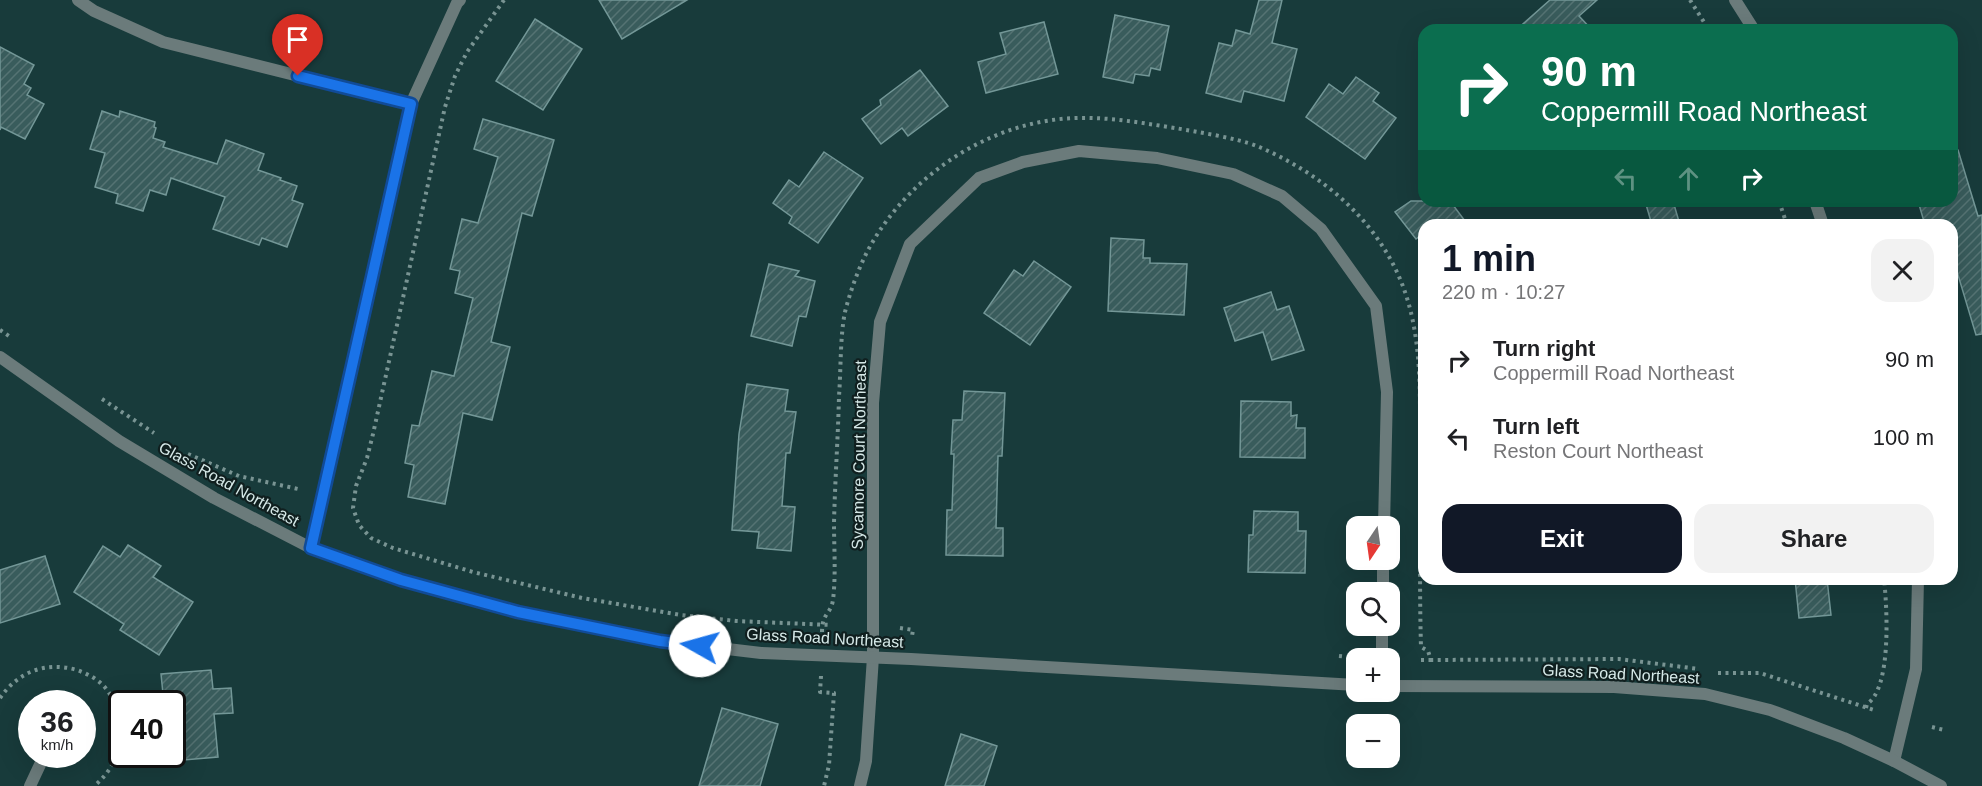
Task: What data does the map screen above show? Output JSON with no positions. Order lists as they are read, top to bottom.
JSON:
{
  "streets": {
    "street": ["Sycamore Court Northeast", "Glass Road Northeast"]
  },
  "crossings": [
    ["Sycamore Court Northeast", "Glass Road Northeast"]
  ],
  "north": "bottom",
  "page": {
    "turn": ["90 m", "Coppermill Road Northeast"],
    "heading": ["1 min", "220 m · 10:27"],
    "list": [
      {
        "name": "Turn right",
        "note": "Coppermill Road Northeast",
        "value": "90 m"
      },
      {
        "name": "Turn left",
        "note": "Reston Court Northeast",
        "value": "100 m"
      }
    ],
    "buttons": ["Exit", "Share"],
    "map_buttons": ["+", "−"],
    "speed": "36 km/h",
    "limit": "40"
  }
}
